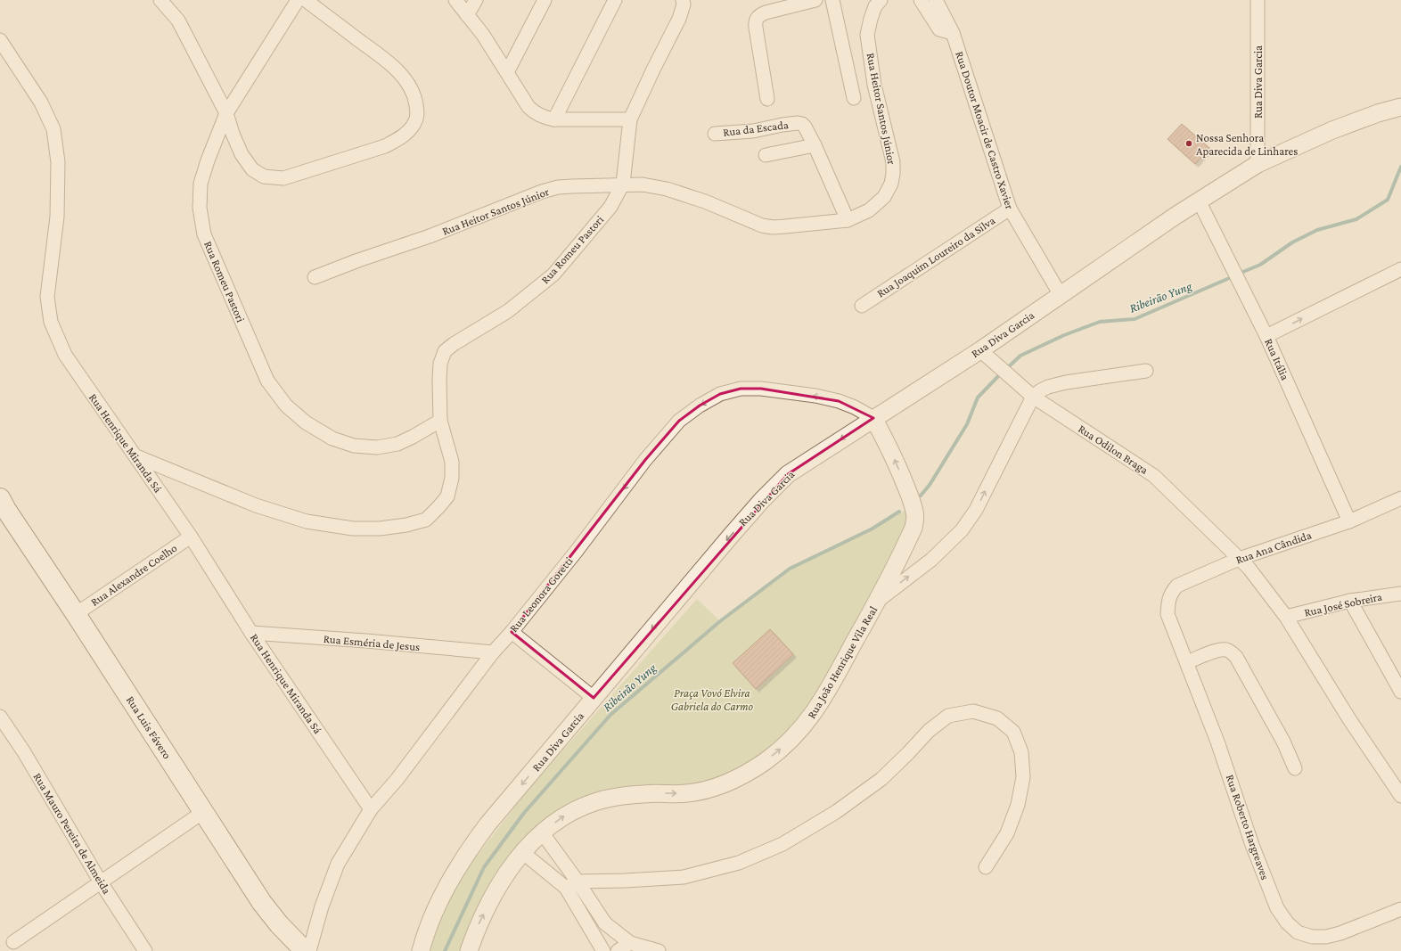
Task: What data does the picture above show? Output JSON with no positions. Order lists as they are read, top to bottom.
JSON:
{
  "streets": {
    "main road": ["Rua Luis Fávero"],
    "street": [
      "Rua Diva Garcia",
      "Rua Heitor Santos Júnior",
      "Rua da Escada",
      "Rua Doutor Moacir de Castro Xavier",
      "Rua Romeu Pastori",
      "Rua Joaquim Loureiro da Silva",
      "Rua Itália",
      "Rua Henrique Miranda Sá",
      "Rua Odilon Braga",
      "Rua Ana Cândida",
      "Rua Alexandre Coelho",
      "Rua Leonora Goretti",
      "Rua José Sobreira",
      "Rua Esméria de Jesus",
      "Rua João Henrique Vila Real",
      "Rua Roberto Hargreaves",
      "Rua Mauro Pereira de Almeida"
    ]
  },
  "crossings": [
    ["Rua Diva Garcia", "Rua Doutor Moacir de Castro Xavier"],
    ["Rua Diva Garcia", "Rua Itália"],
    ["Rua Diva Garcia", "Rua Odilon Braga"],
    ["Rua Diva Garcia", "Rua Leonora Goretti"],
    ["Rua Diva Garcia", "Rua João Henrique Vila Real"],
    ["Rua Heitor Santos Júnior", "Rua Romeu Pastori"],
    ["Rua Doutor Moacir de Castro Xavier", "Rua Joaquim Loureiro da Silva"],
    ["Rua Romeu Pastori", "Rua Henrique Miranda Sá"],
    ["Rua Itália", "Rua Ana Cândida"],
    ["Rua Henrique Miranda Sá", "Rua Alexandre Coelho"],
    ["Rua Henrique Miranda Sá", "Rua Leonora Goretti"],
    ["Rua Henrique Miranda Sá", "Rua Esméria de Jesus"],
    ["Rua Odilon Braga", "Rua Ana Cândida"],
    ["Rua Ana Cândida", "Rua Roberto Hargreaves"],
    ["Rua Alexandre Coelho", "Rua Luis Fávero"],
    ["Rua Leonora Goretti", "Rua Esméria de Jesus"],
    ["Rua Leonora Goretti", "Rua João Henrique Vila Real"]
  ],
  "one_way": ["Rua Diva Garcia", "Rua Leonora Goretti"],
  "water": ["Ribeirão Yung"],
  "parks": ["Praça Vovó Elvira Gabriela do Carmo"],
  "places": ["Nossa Senhora Aparecida de Linhares"]
}
